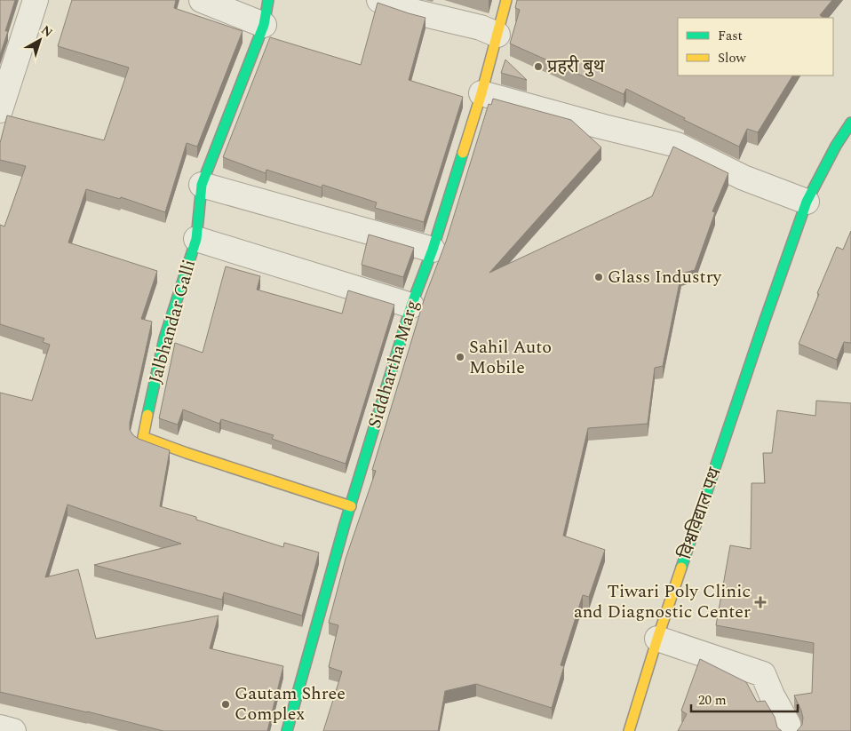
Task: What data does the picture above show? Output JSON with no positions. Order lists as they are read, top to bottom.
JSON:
{
  "streets": {
    "street": ["Jalbhandar Galli", "Siddhartha Marg", "विश्वविद्याल पथ"]
  },
  "crossings": [
    ["Jalbhandar Galli", "Siddhartha Marg"]
  ],
  "places": {
    "other": [
      "प्रहरी बुथ",
      "Glass Industry",
      "Sahil Auto Mobile",
      "Gautam Shree Complex"
    ],
    "health": ["Tiwari Poly Clinic and Diagnostic Center"]
  },
  "legend": ["Fast", "Slow"],
  "scale_bar": "20 m",
  "north": "top right"
}
